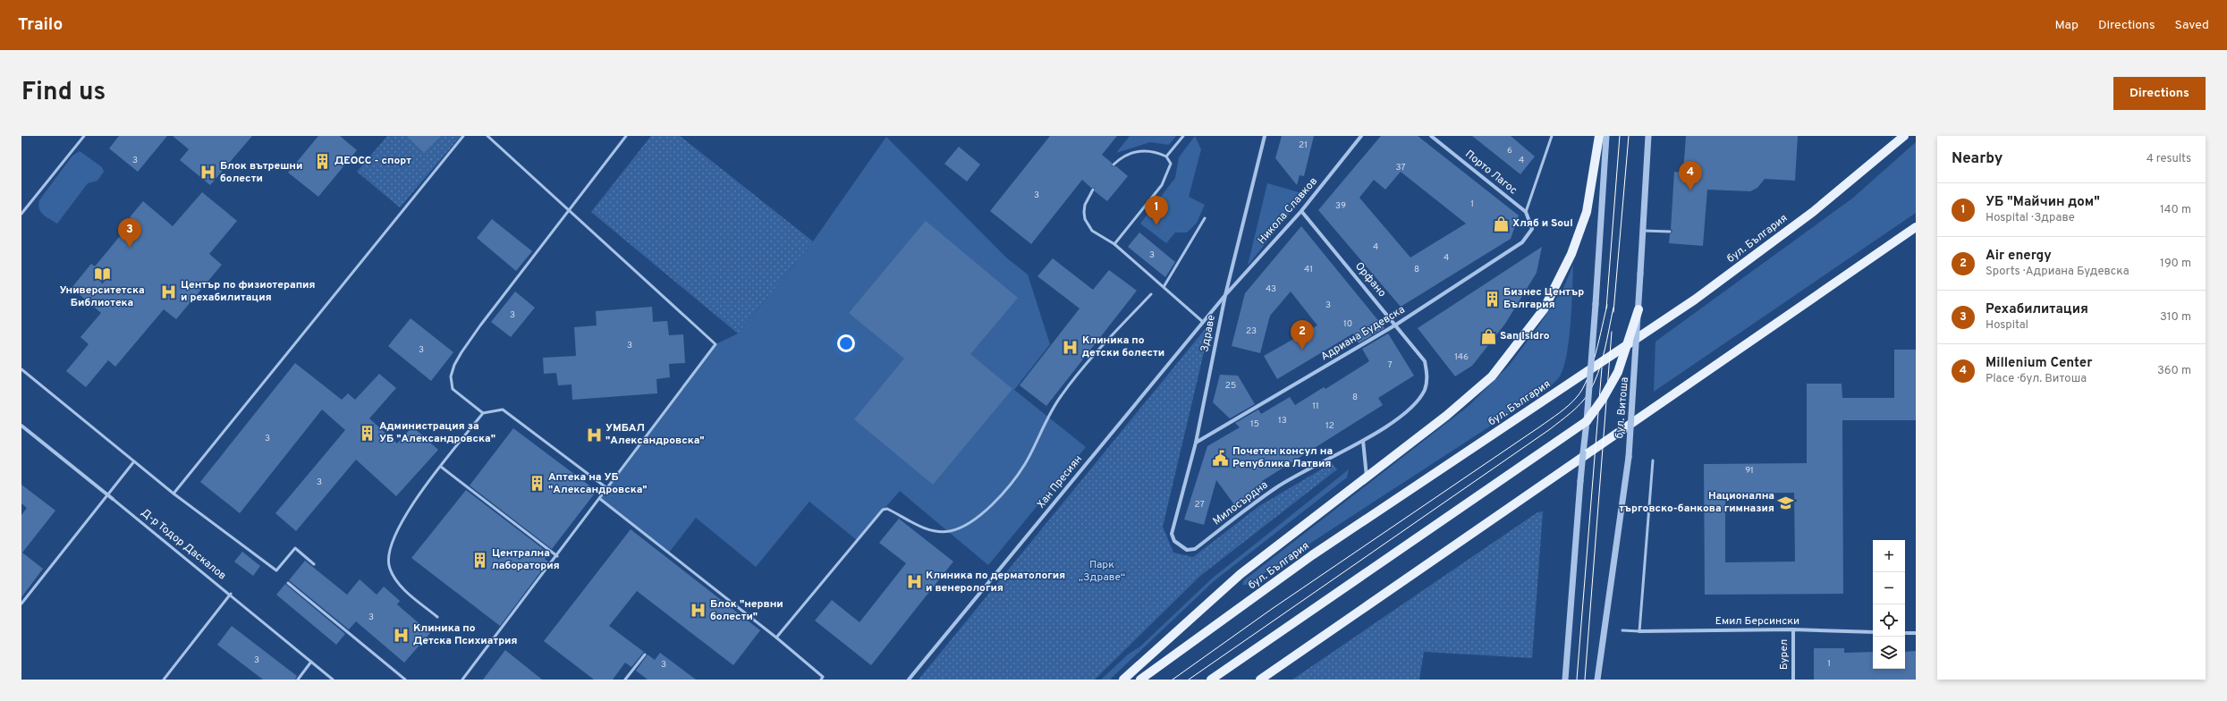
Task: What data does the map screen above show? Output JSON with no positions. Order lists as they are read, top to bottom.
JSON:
{
  "streets": {
    "main road": ["бул. България"],
    "street": [
      "Порто Лагос",
      "Никола Славков",
      "Орфано",
      "Здраве",
      "Адриана Будевска",
      "бул. Витоша",
      "Хан Пресиян",
      "Милосърдна",
      "Д-р Тодор Даскалов",
      "Емил Берсински",
      "Бурел"
    ]
  },
  "crossings": [
    ["Порто Лагос", "Адриана Будевска"],
    ["Никола Славков", "Орфано"],
    ["Никола Славков", "Здраве"],
    ["Никола Славков", "Хан Пресиян"],
    ["Орфано", "Адриана Будевска"],
    ["Орфано", "Милосърдна"],
    ["Здраве", "Адриана Будевска"],
    ["Здраве", "Хан Пресиян"],
    ["Здраве", "Милосърдна"],
    ["Емил Берсински", "Бурел"]
  ],
  "parks": ["Парк „Здраве“"],
  "places": {
    "building": [
      "ДЕОСС - спорт",
      "Бизнес Център България",
      "Администрация за УБ \"Александровска\"",
      "Аптека на УБ \"Александровска\"",
      "Централна лаборатория"
    ],
    "hospital": [
      "Блок вътрешни болести",
      "Център по физиотерапия и рехабилитация",
      "Клиника по детски болести",
      "УМБАЛ \"Александровска\"",
      "Клиника по дерматология и венерология",
      "Блок \"нервни болести\"",
      "Клиника по Детска Психиатрия"
    ],
    "shop": ["Хляб и Soul", "San Isidro"],
    "library": ["Университетска Библиотека"],
    "public building": ["Почетен консул на Република Латвия"],
    "school or university": ["Национална търговско-банкова гимназия"]
  },
  "house_numbers": [
    "21",
    "6",
    "3",
    "4",
    "37",
    "3",
    "1",
    "39",
    "4",
    "3",
    "4",
    "41",
    "8",
    "43",
    "3",
    "3",
    "10",
    "23",
    "3",
    "3",
    "146",
    "7",
    "25",
    "8",
    "11",
    "13",
    "15",
    "12",
    "3",
    "91",
    "3",
    "27",
    "3",
    "3",
    "1",
    "3"
  ],
  "page": {
    "header": "Trailo",
    "nav": ["Map", "Directions", "Saved"],
    "title": "Find us",
    "buttons": "Directions",
    "heading": ["Nearby", "4 results"],
    "pins": [
      "4",
      "1",
      "3",
      "2"
    ],
    "list": [
      {
        "mark": "1",
        "name": "УБ \"Майчин дом\"",
        "note": "Hospital · Здраве",
        "value": "140 m"
      },
      {
        "mark": "2",
        "name": "Air energy",
        "note": "Sports · Адриана Будевска",
        "value": "190 m"
      },
      {
        "mark": "3",
        "name": "Рехабилитация",
        "note": "Hospital",
        "value": "310 m"
      },
      {
        "mark": "4",
        "name": "Millenium Center",
        "note": "Place · бул. Витоша",
        "value": "360 m"
      }
    ],
    "map_buttons": ["+", "−"]
  }
}
